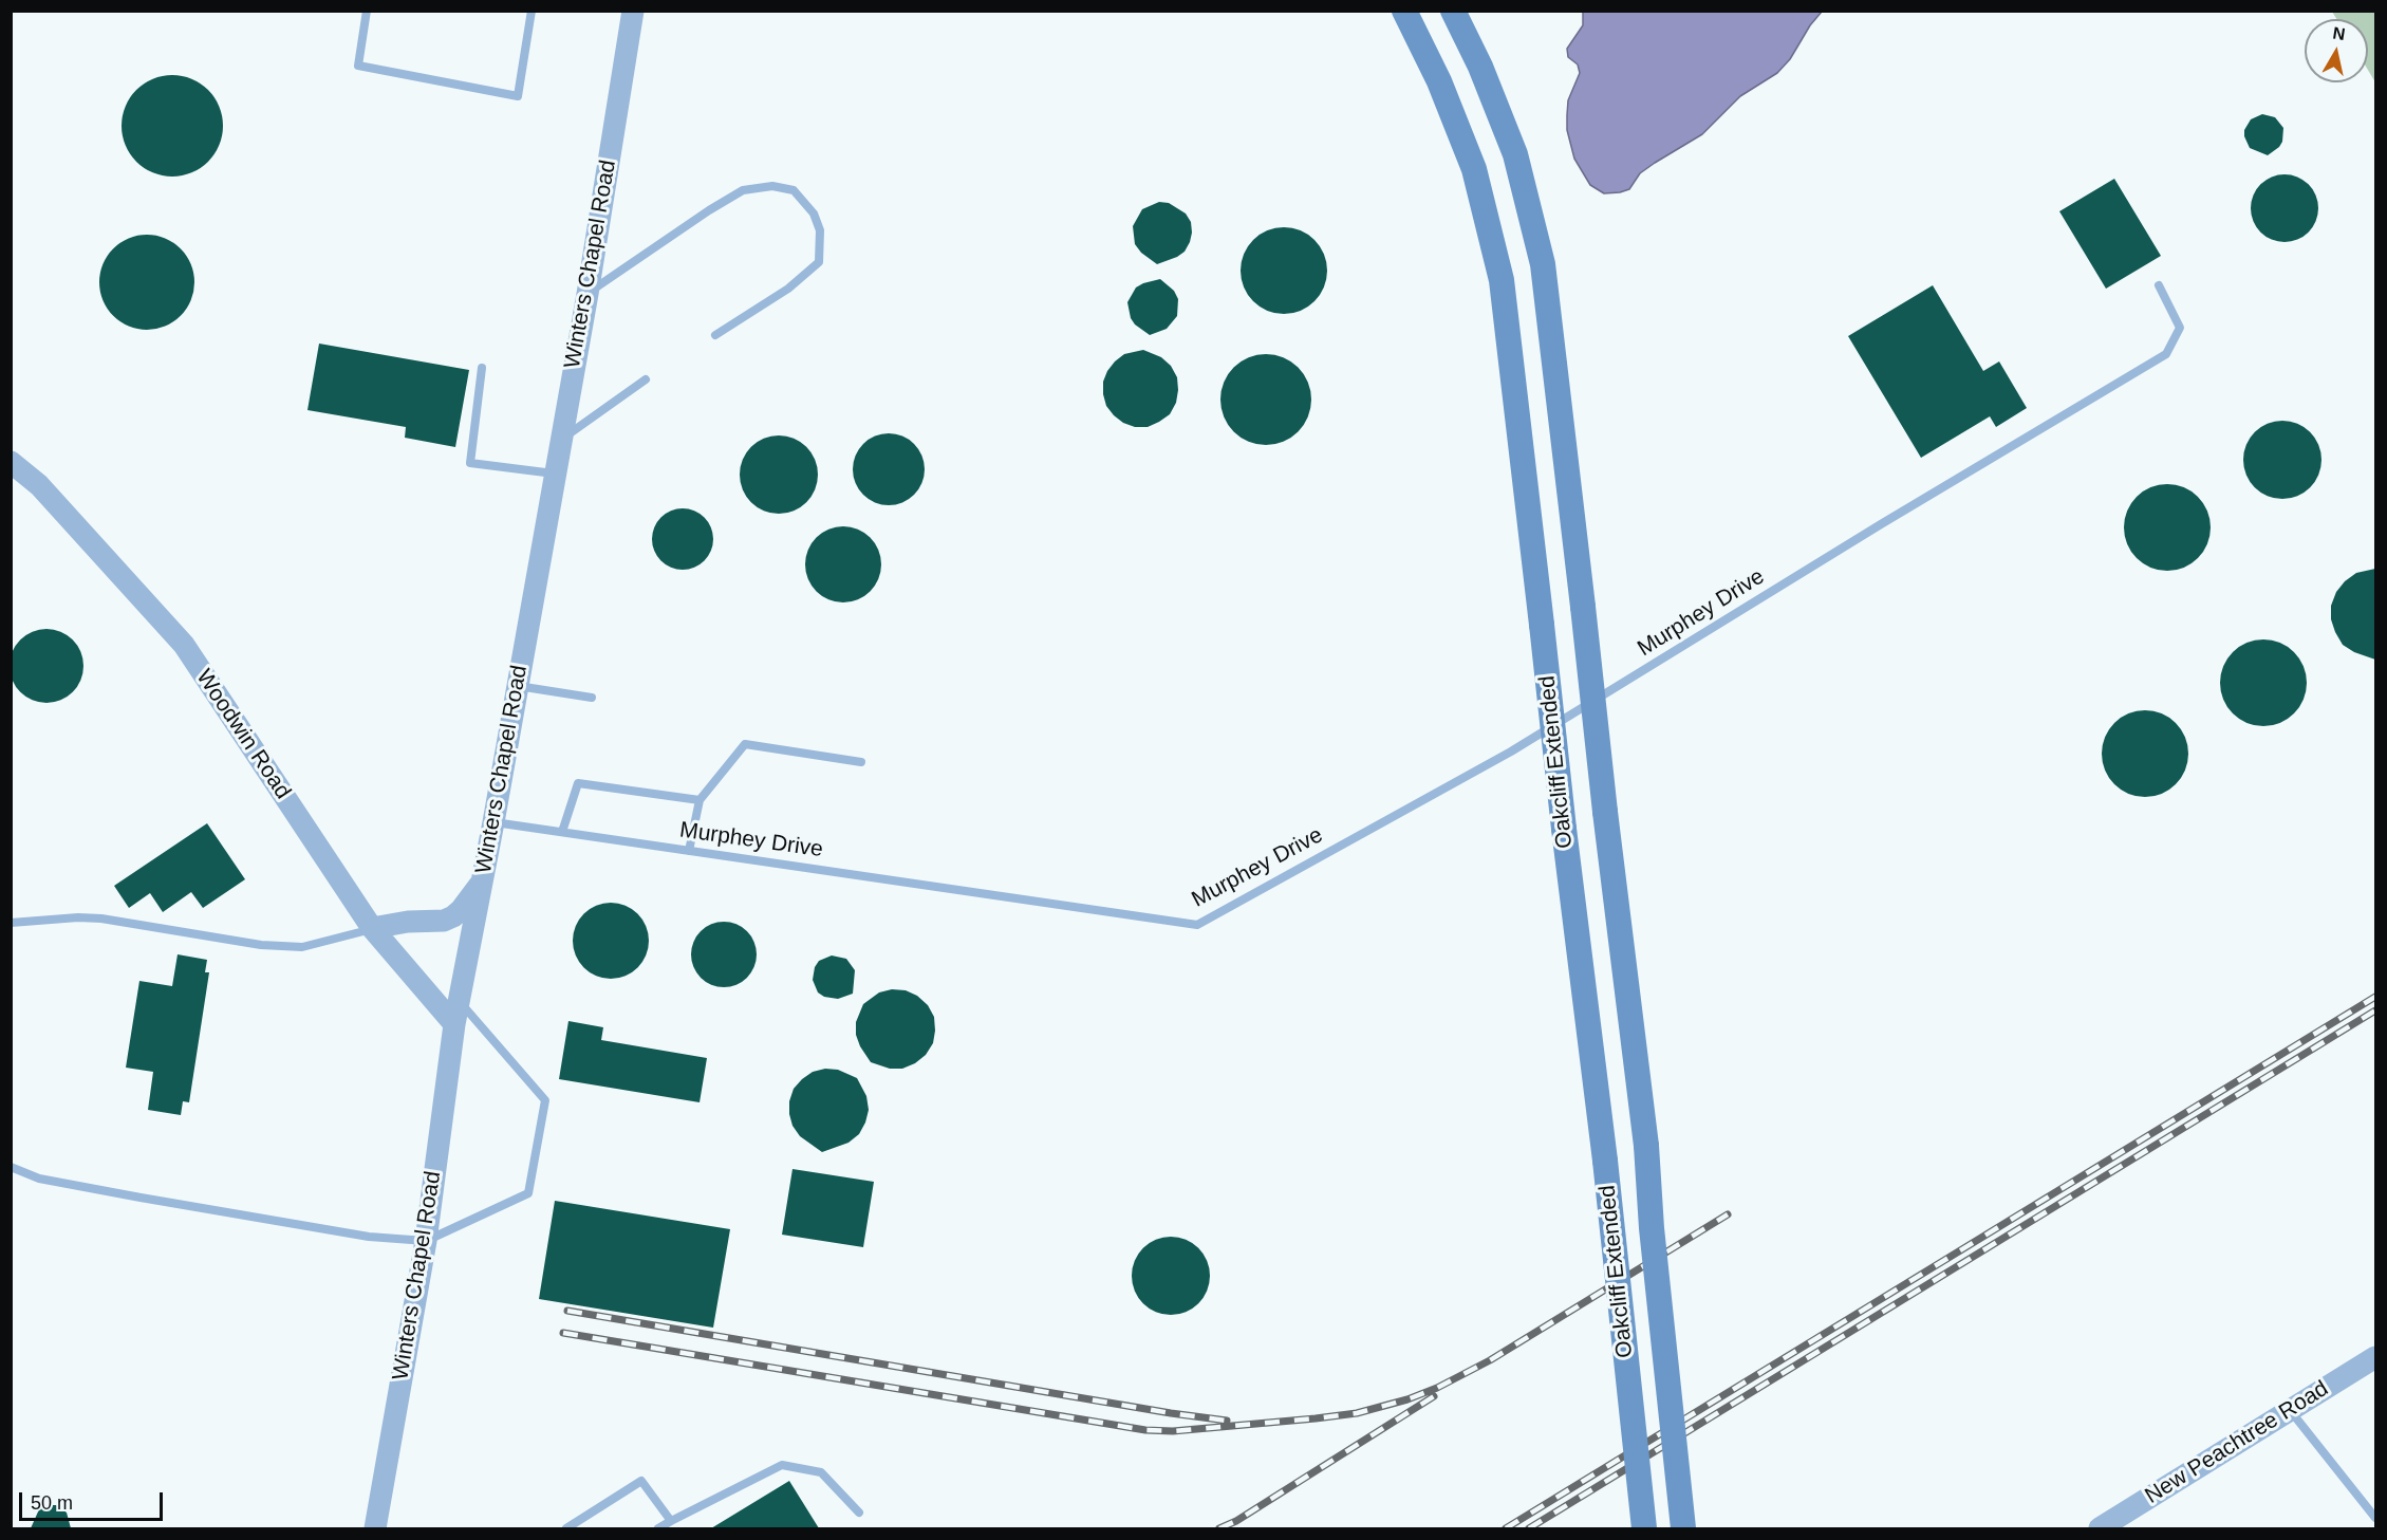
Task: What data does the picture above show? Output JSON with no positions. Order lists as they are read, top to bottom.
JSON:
{
  "streets": {
    "main road": ["Oakcliff Extended"],
    "street": ["Winters Chapel Road", "Woodwin Road", "New Peachtree Road"],
    "lane": ["Murphey Drive"]
  },
  "crossings": [
    ["Winters Chapel Road", "Murphey Drive"],
    ["Winters Chapel Road", "Woodwin Road"]
  ],
  "scale_bar": "50 m",
  "north": "top"
}
